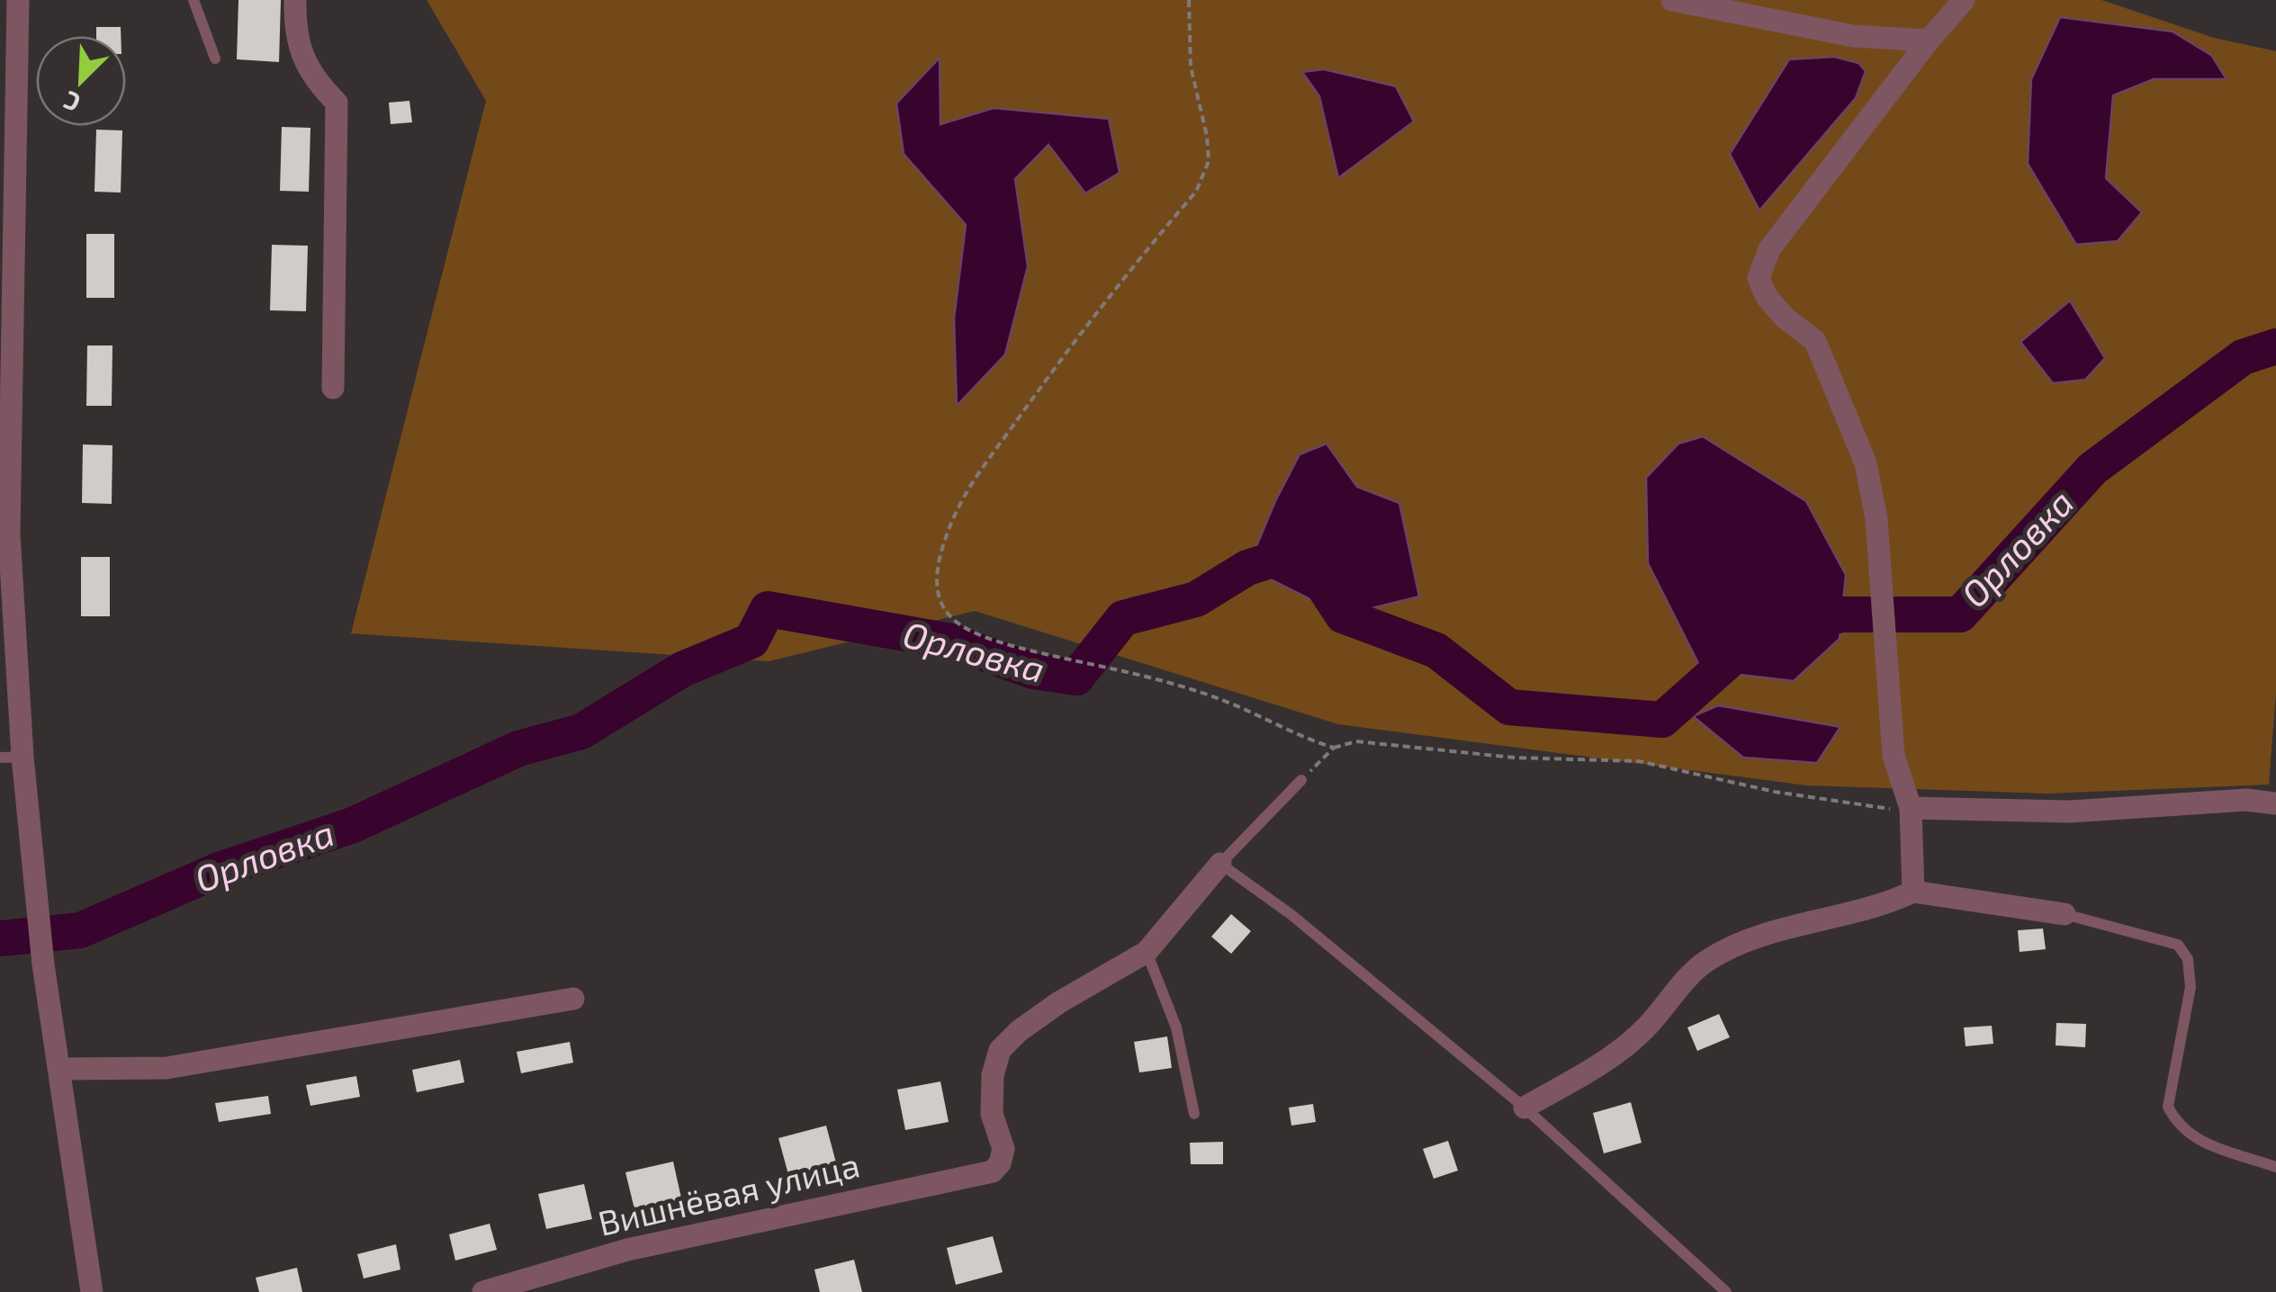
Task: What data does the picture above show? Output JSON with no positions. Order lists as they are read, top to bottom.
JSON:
{
  "streets": {
    "street": ["Вишнёвая улица"]
  },
  "water": ["Орловка"],
  "north": "bottom left"
}
